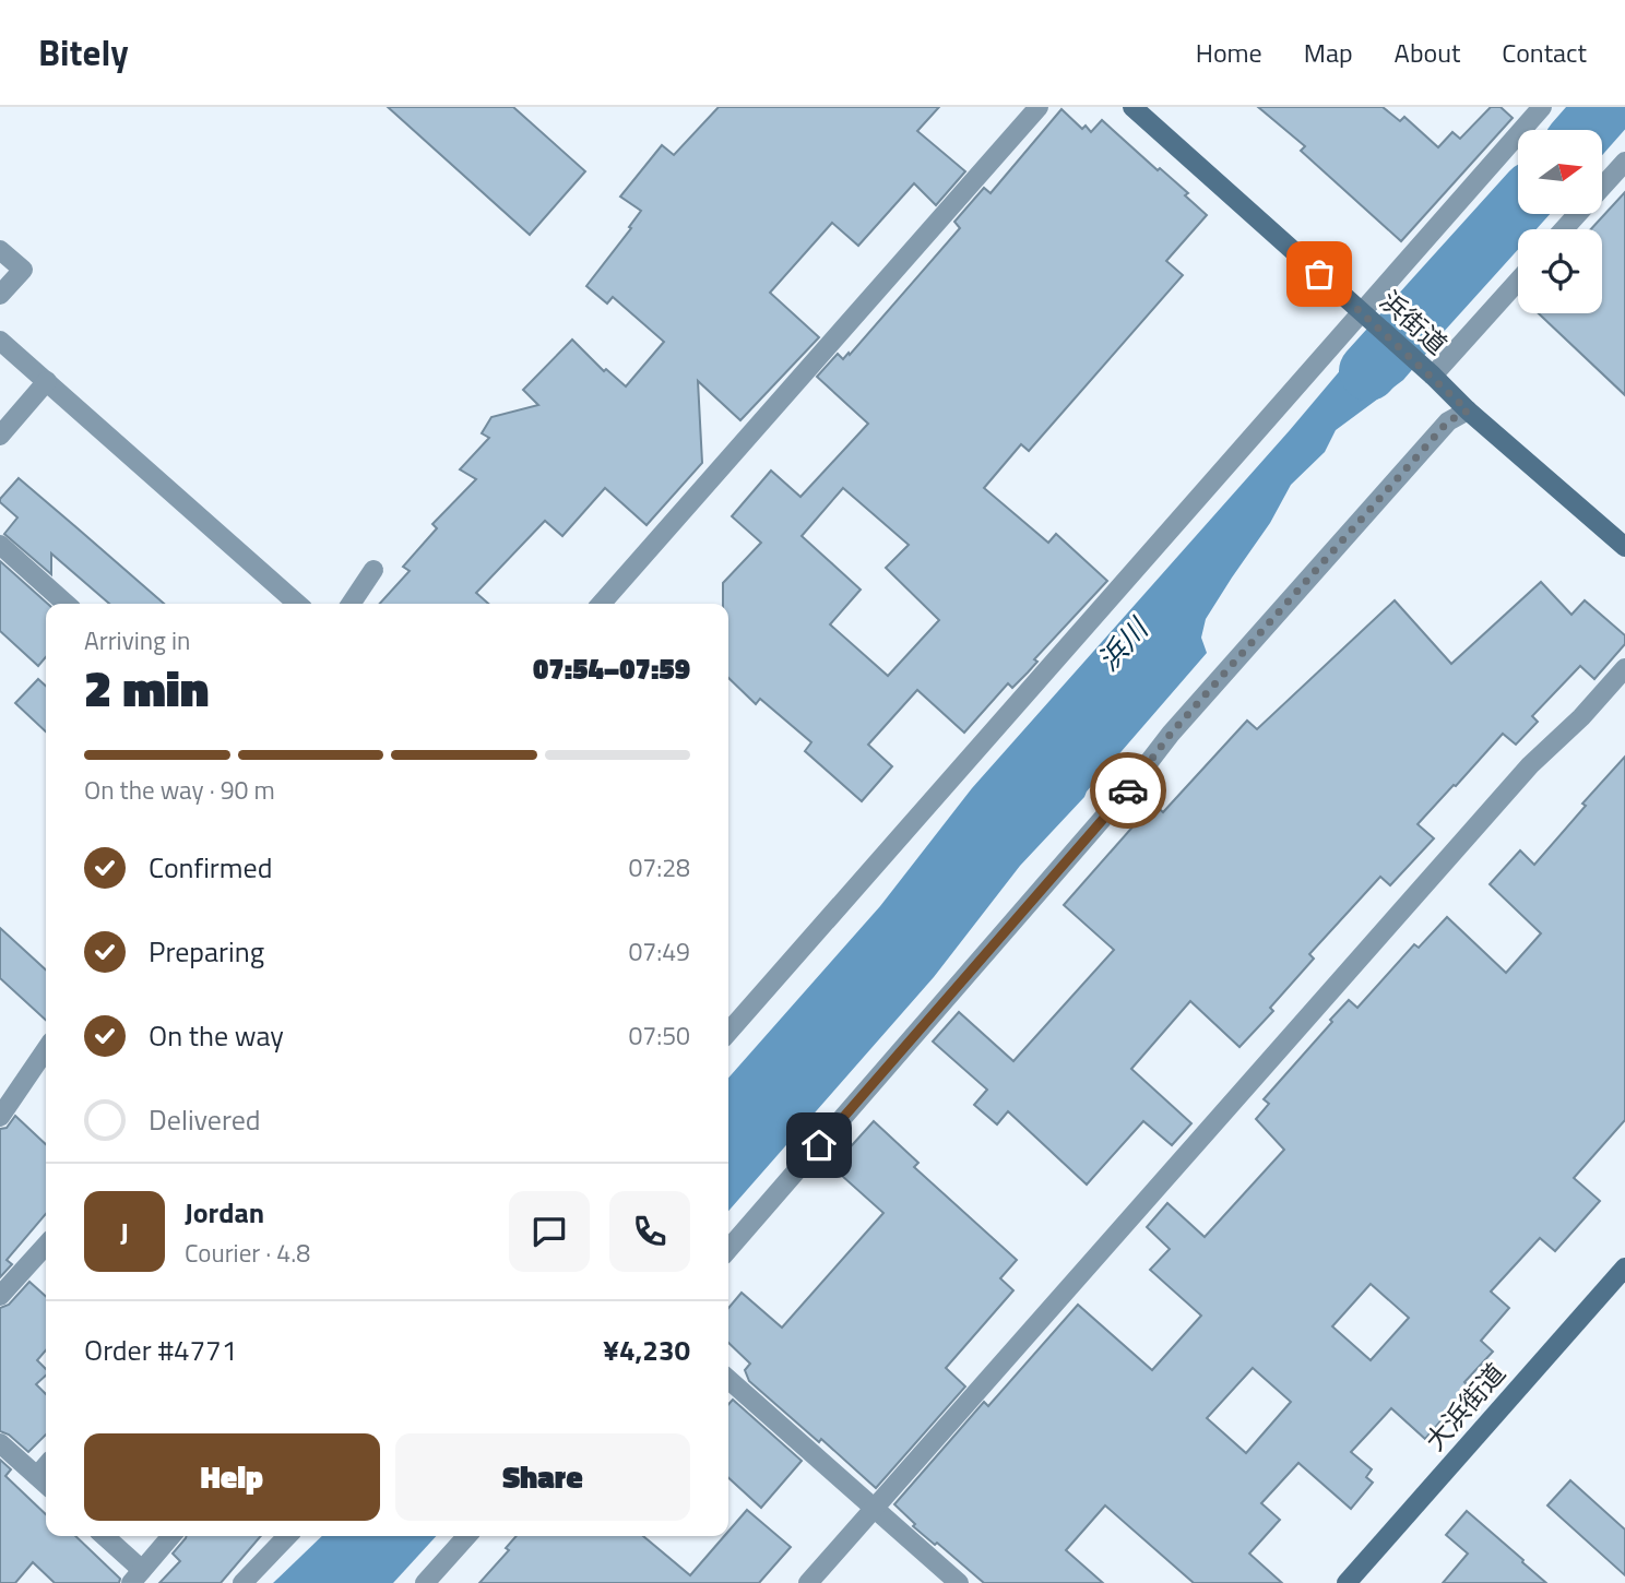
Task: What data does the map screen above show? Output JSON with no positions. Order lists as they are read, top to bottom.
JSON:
{
  "streets": {
    "street": ["浜街道", "大浜街道"]
  },
  "water": ["浜川"],
  "north": "right",
  "page": {
    "header": "Bitely",
    "nav": [
      "Home",
      "Map",
      "About",
      "Contact"
    ],
    "heading": ["2 min", "Arriving in", "07:54–07:59"],
    "panel": [
      "Jordan",
      "Courier · 4.8",
      "Order #4771",
      "¥4,230"
    ],
    "bar": "On the way · 90 m",
    "list": [
      ["Confirmed", "07:28"],
      ["Preparing", "07:49"],
      ["On the way", "07:50"],
      "Delivered"
    ],
    "round": "J",
    "buttons": ["Help", "Share"]
  }
}
